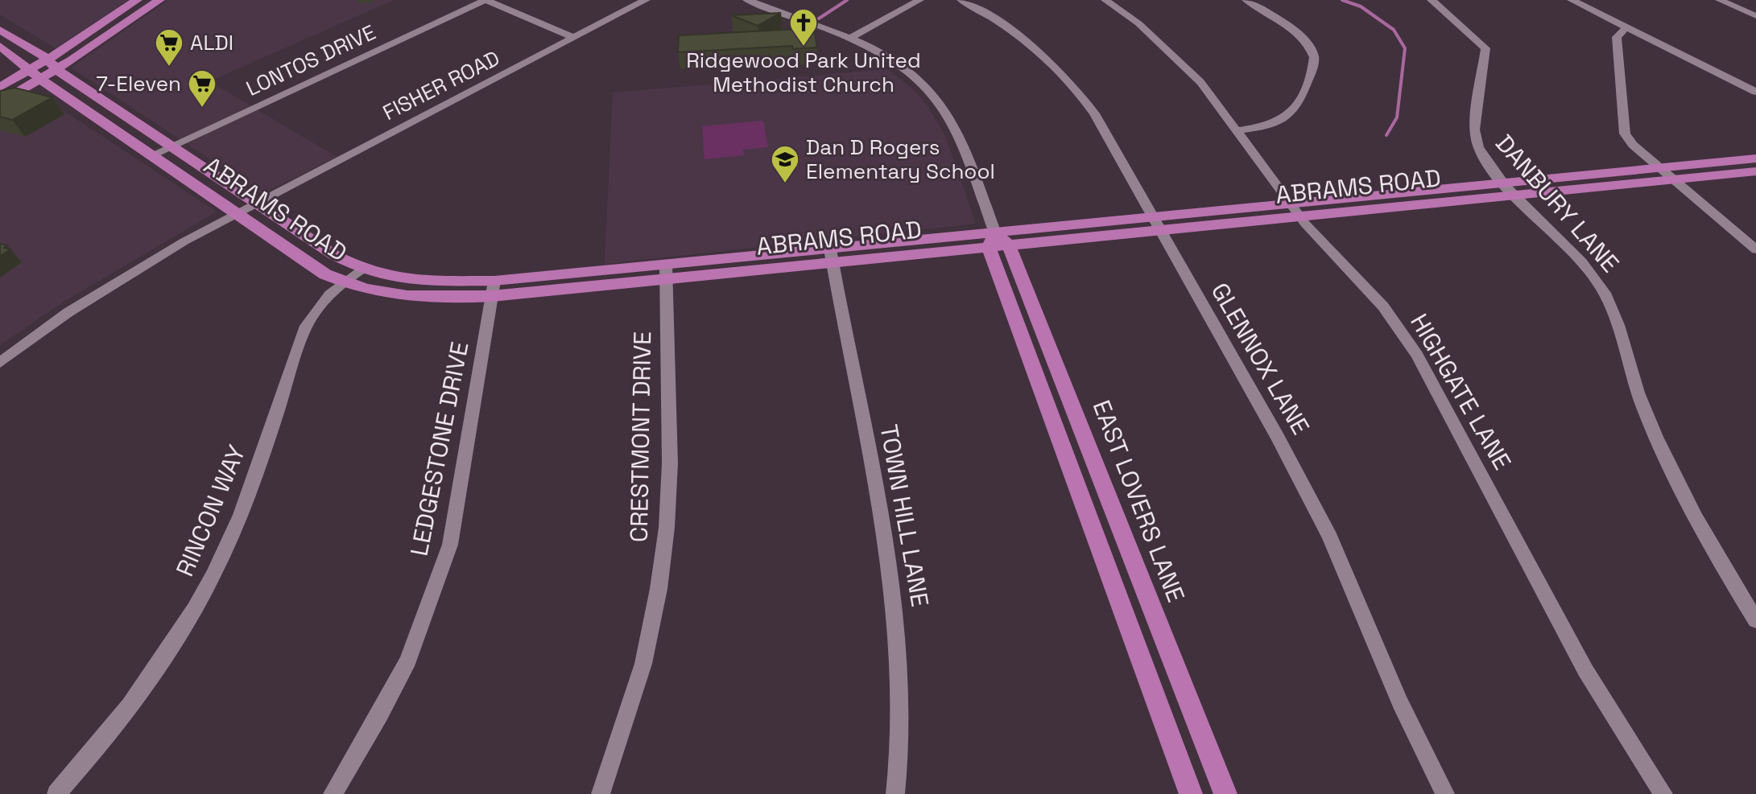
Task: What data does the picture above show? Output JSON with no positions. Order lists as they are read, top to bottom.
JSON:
{
  "streets": {
    "main road": ["ABRAMS ROAD", "EAST LOVERS LANE"],
    "street": [
      "LONTOS DRIVE",
      "FISHER ROAD",
      "DANBURY LANE",
      "GLENNOX LANE",
      "HIGHGATE LANE",
      "CRESTMONT DRIVE",
      "LEDGESTONE DRIVE",
      "RINCON WAY",
      "TOWN HILL LANE"
    ]
  },
  "crossings": [
    ["LONTOS DRIVE", "ABRAMS ROAD"],
    ["FISHER ROAD", "ABRAMS ROAD"],
    ["ABRAMS ROAD", "DANBURY LANE"],
    ["ABRAMS ROAD", "GLENNOX LANE"],
    ["ABRAMS ROAD", "HIGHGATE LANE"],
    ["ABRAMS ROAD", "CRESTMONT DRIVE"],
    ["ABRAMS ROAD", "LEDGESTONE DRIVE"],
    ["ABRAMS ROAD", "EAST LOVERS LANE"],
    ["ABRAMS ROAD", "RINCON WAY"],
    ["ABRAMS ROAD", "TOWN HILL LANE"]
  ],
  "places": {
    "church": ["Ridgewood Park United Methodist Church"],
    "supermarket": ["ALDI", "7-Eleven"],
    "school or university": ["Dan D Rogers Elementary School"]
  }
}
